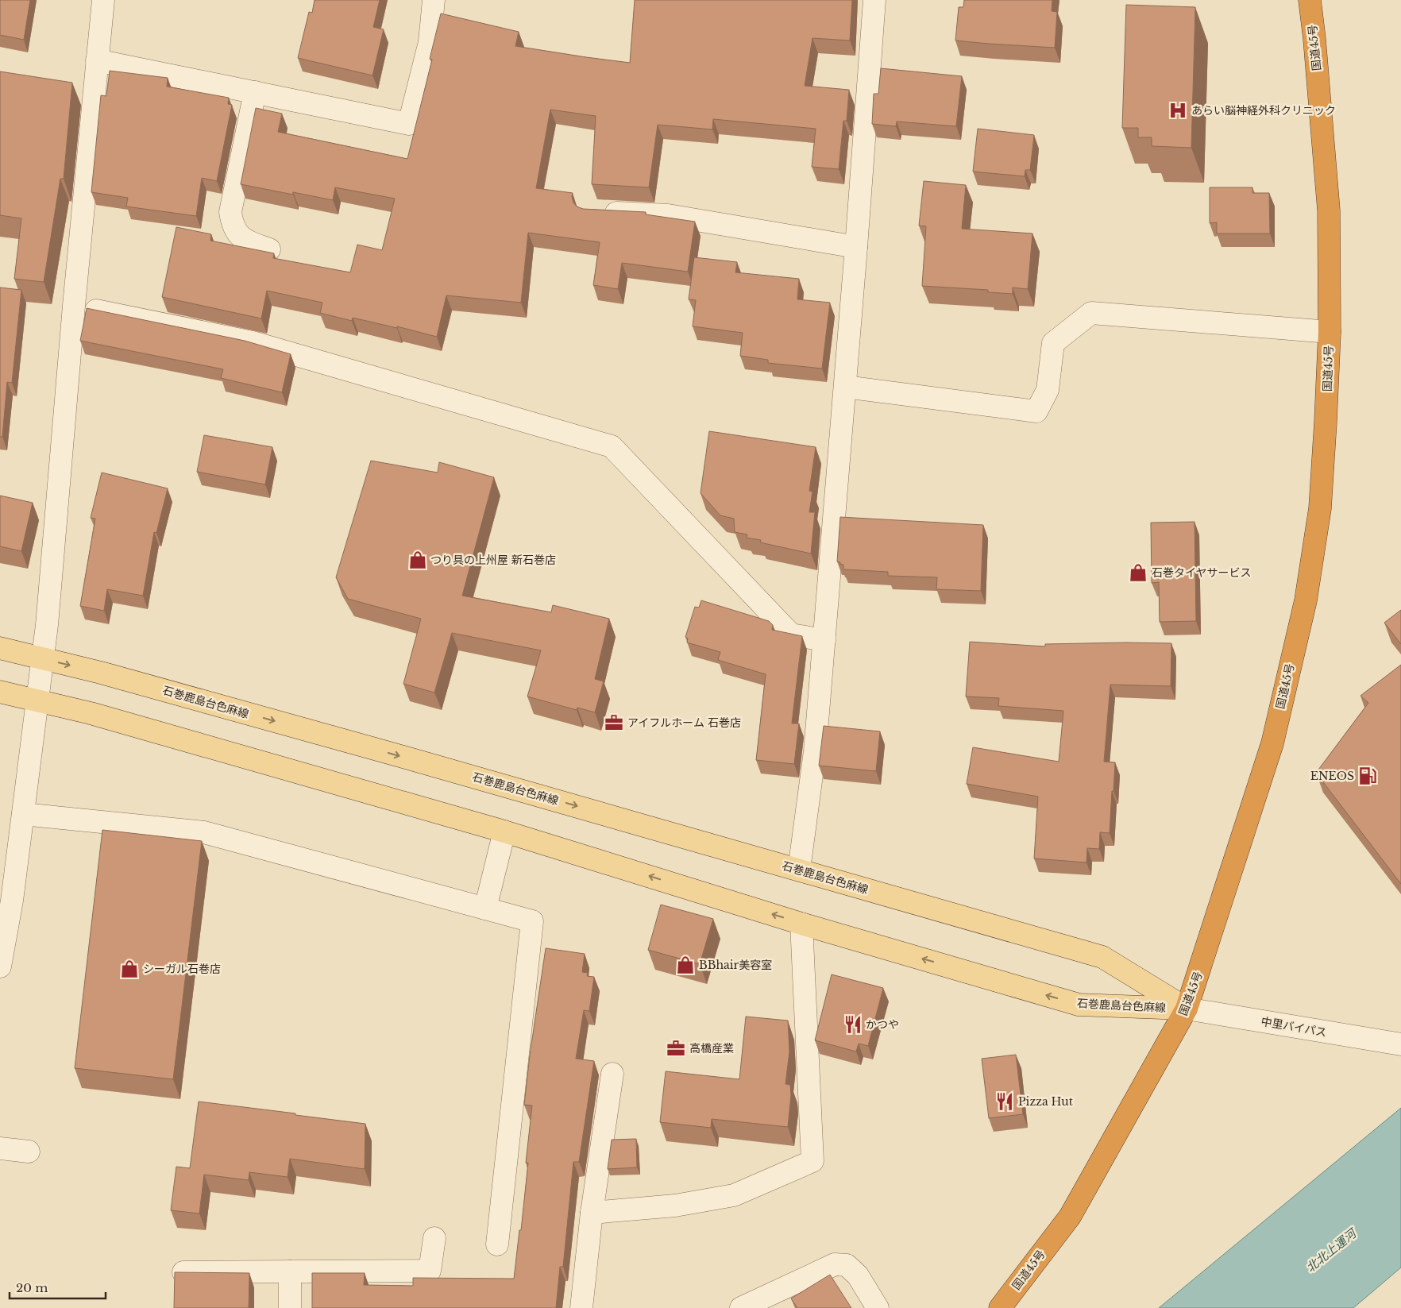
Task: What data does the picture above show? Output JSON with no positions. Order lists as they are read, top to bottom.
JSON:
{
  "streets": {
    "highway": ["国道45号"],
    "main road": ["石巻鹿島台色麻線"],
    "street": ["中里バイパス"]
  },
  "crossings": [
    ["国道45号", "石巻鹿島台色麻線"],
    ["国道45号", "中里バイパス"],
    ["石巻鹿島台色麻線", "中里バイパス"]
  ],
  "water": ["北北上運河"],
  "places": {
    "hospital": ["あらい脳神経外科クリニック"],
    "shop": [
      "つり具の上州屋 新石巻店",
      "石巻タイヤサービス",
      "BBhair美容室",
      "シーガル石巻店"
    ],
    "office": ["アイフルホーム 石巻店", "高橋産業"],
    "fuel station": ["ENEOS"],
    "restaurant": ["かつや", "Pizza Hut"]
  },
  "scale_bar": "20 m"
}
